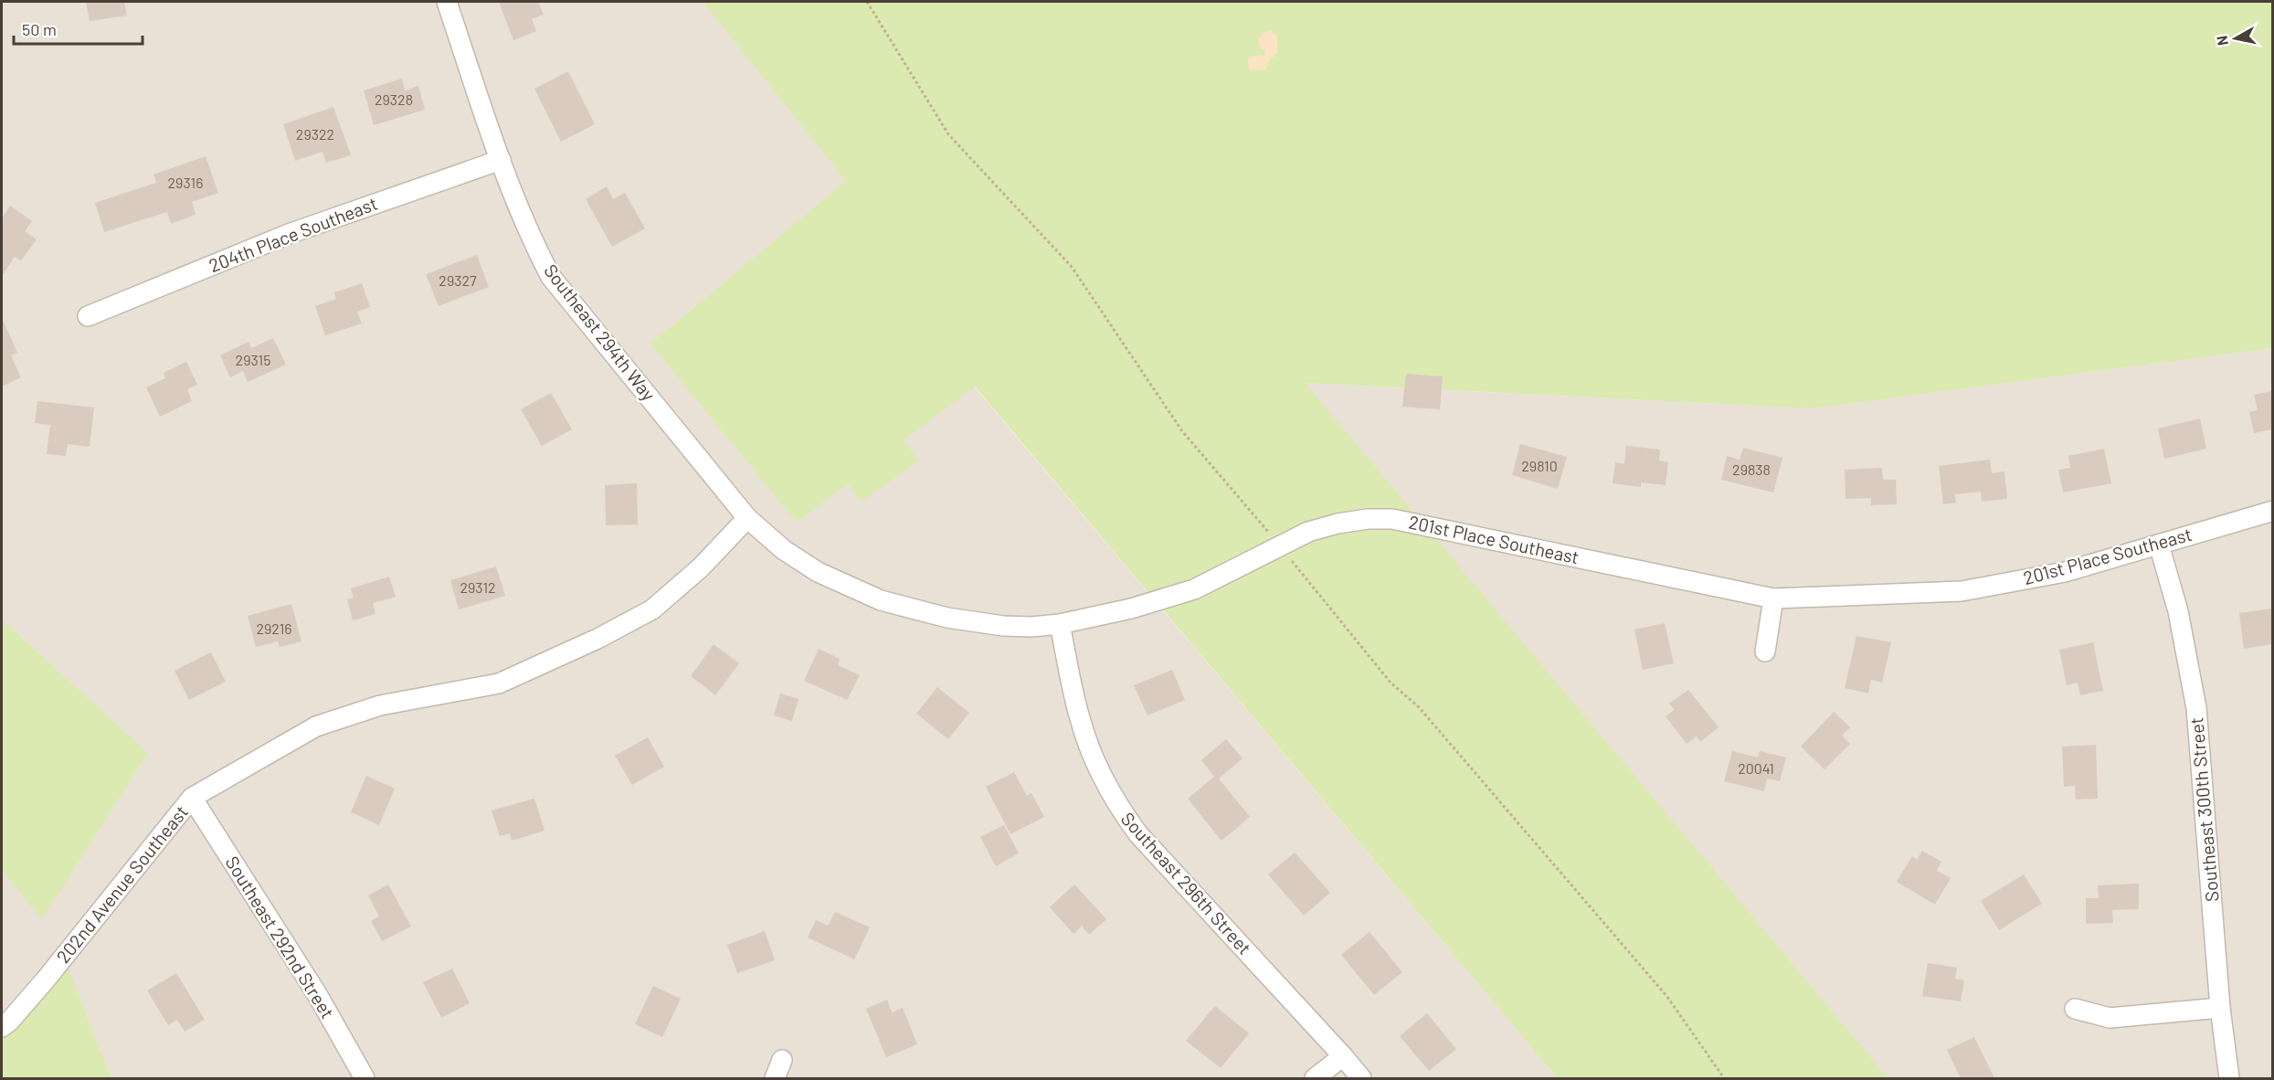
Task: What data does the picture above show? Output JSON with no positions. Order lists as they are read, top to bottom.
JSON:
{
  "streets": {
    "street": [
      "204th Place Southeast",
      "Southeast 294th Way",
      "201st Place Southeast",
      "Southeast 300th Street",
      "Southeast 296th Street",
      "202nd Avenue Southeast",
      "Southeast 292nd Street"
    ]
  },
  "crossings": [
    ["204th Place Southeast", "Southeast 294th Way"],
    ["Southeast 294th Way", "201st Place Southeast"],
    ["Southeast 294th Way", "202nd Avenue Southeast"],
    ["201st Place Southeast", "Southeast 300th Street"],
    ["201st Place Southeast", "Southeast 296th Street"],
    ["201st Place Southeast", "202nd Avenue Southeast"],
    ["202nd Avenue Southeast", "Southeast 292nd Street"]
  ],
  "house_numbers": [
    "29328",
    "29322",
    "29316",
    "29327",
    "29315",
    "29810",
    "29838",
    "29312",
    "29216",
    "20041"
  ],
  "scale_bar": "50 m",
  "north": "left"
}
